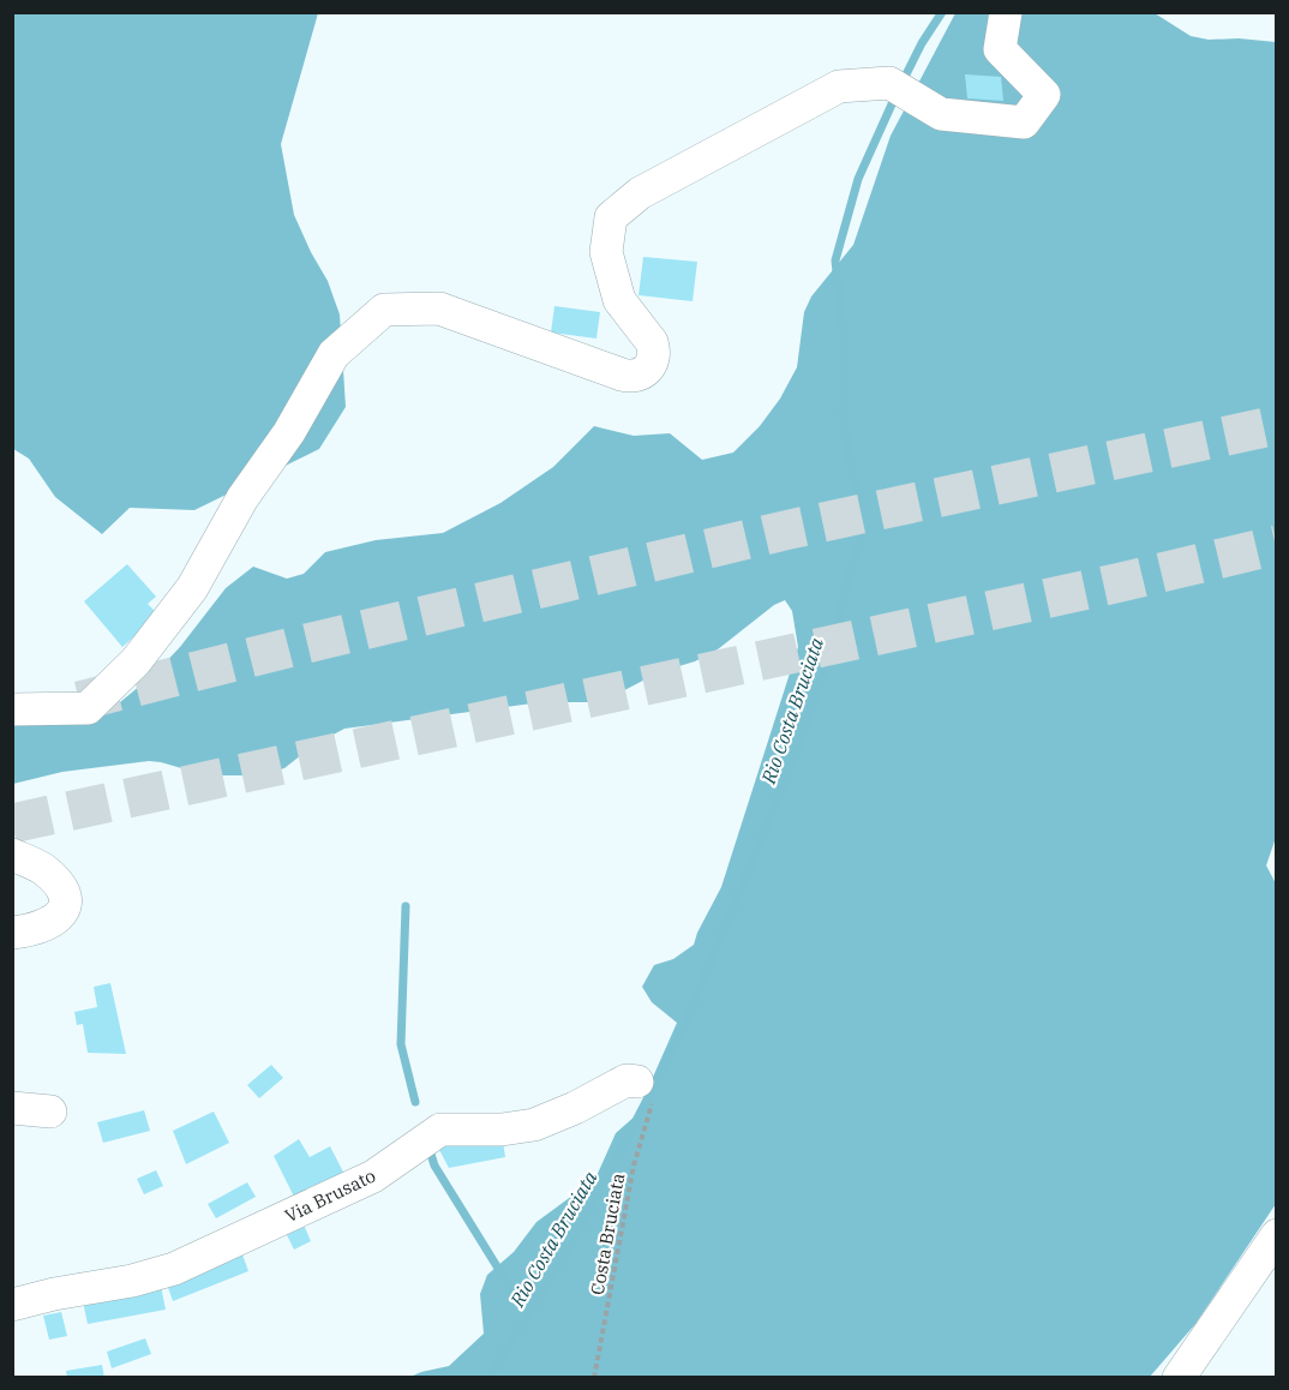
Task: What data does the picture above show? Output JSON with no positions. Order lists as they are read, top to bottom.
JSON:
{
  "streets": {
    "street": ["Via Brusato"],
    "path": ["Costa Bruciata"]
  },
  "crossings": [
    ["Via Brusato", "Costa Bruciata"]
  ],
  "water": ["Rio Costa Bruciata"]
}
